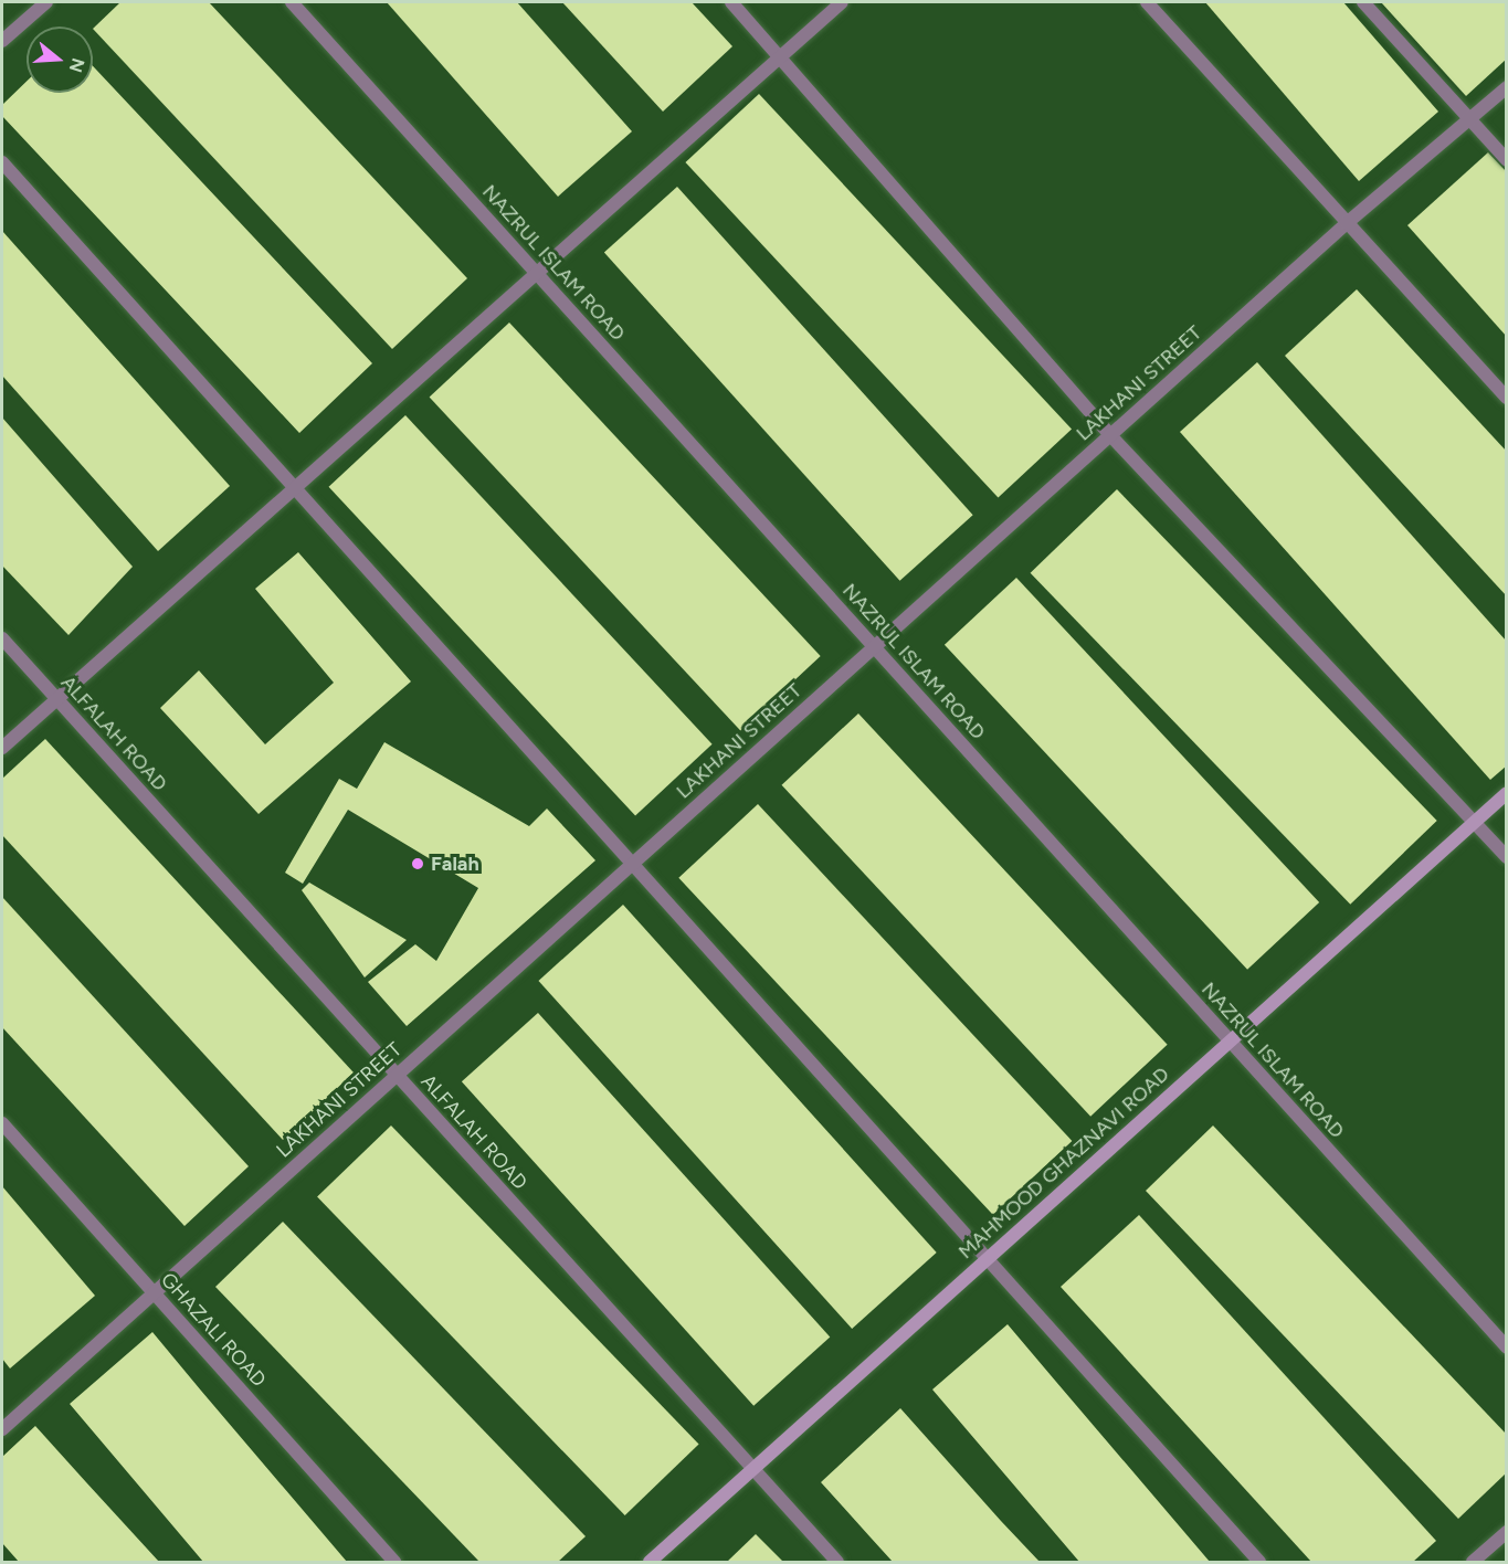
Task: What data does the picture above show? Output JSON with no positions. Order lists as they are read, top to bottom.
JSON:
{
  "streets": {
    "street": [
      "NAZRUL ISLAM ROAD",
      "LAKHANI STREET",
      "ALFALAH ROAD",
      "MAHMOOD GHAZNAVI ROAD",
      "GHAZALI ROAD"
    ]
  },
  "crossings": [
    ["NAZRUL ISLAM ROAD", "LAKHANI STREET"],
    ["NAZRUL ISLAM ROAD", "MAHMOOD GHAZNAVI ROAD"],
    ["LAKHANI STREET", "ALFALAH ROAD"],
    ["LAKHANI STREET", "GHAZALI ROAD"],
    ["ALFALAH ROAD", "MAHMOOD GHAZNAVI ROAD"]
  ],
  "places": ["Falah"],
  "north": "right"
}
